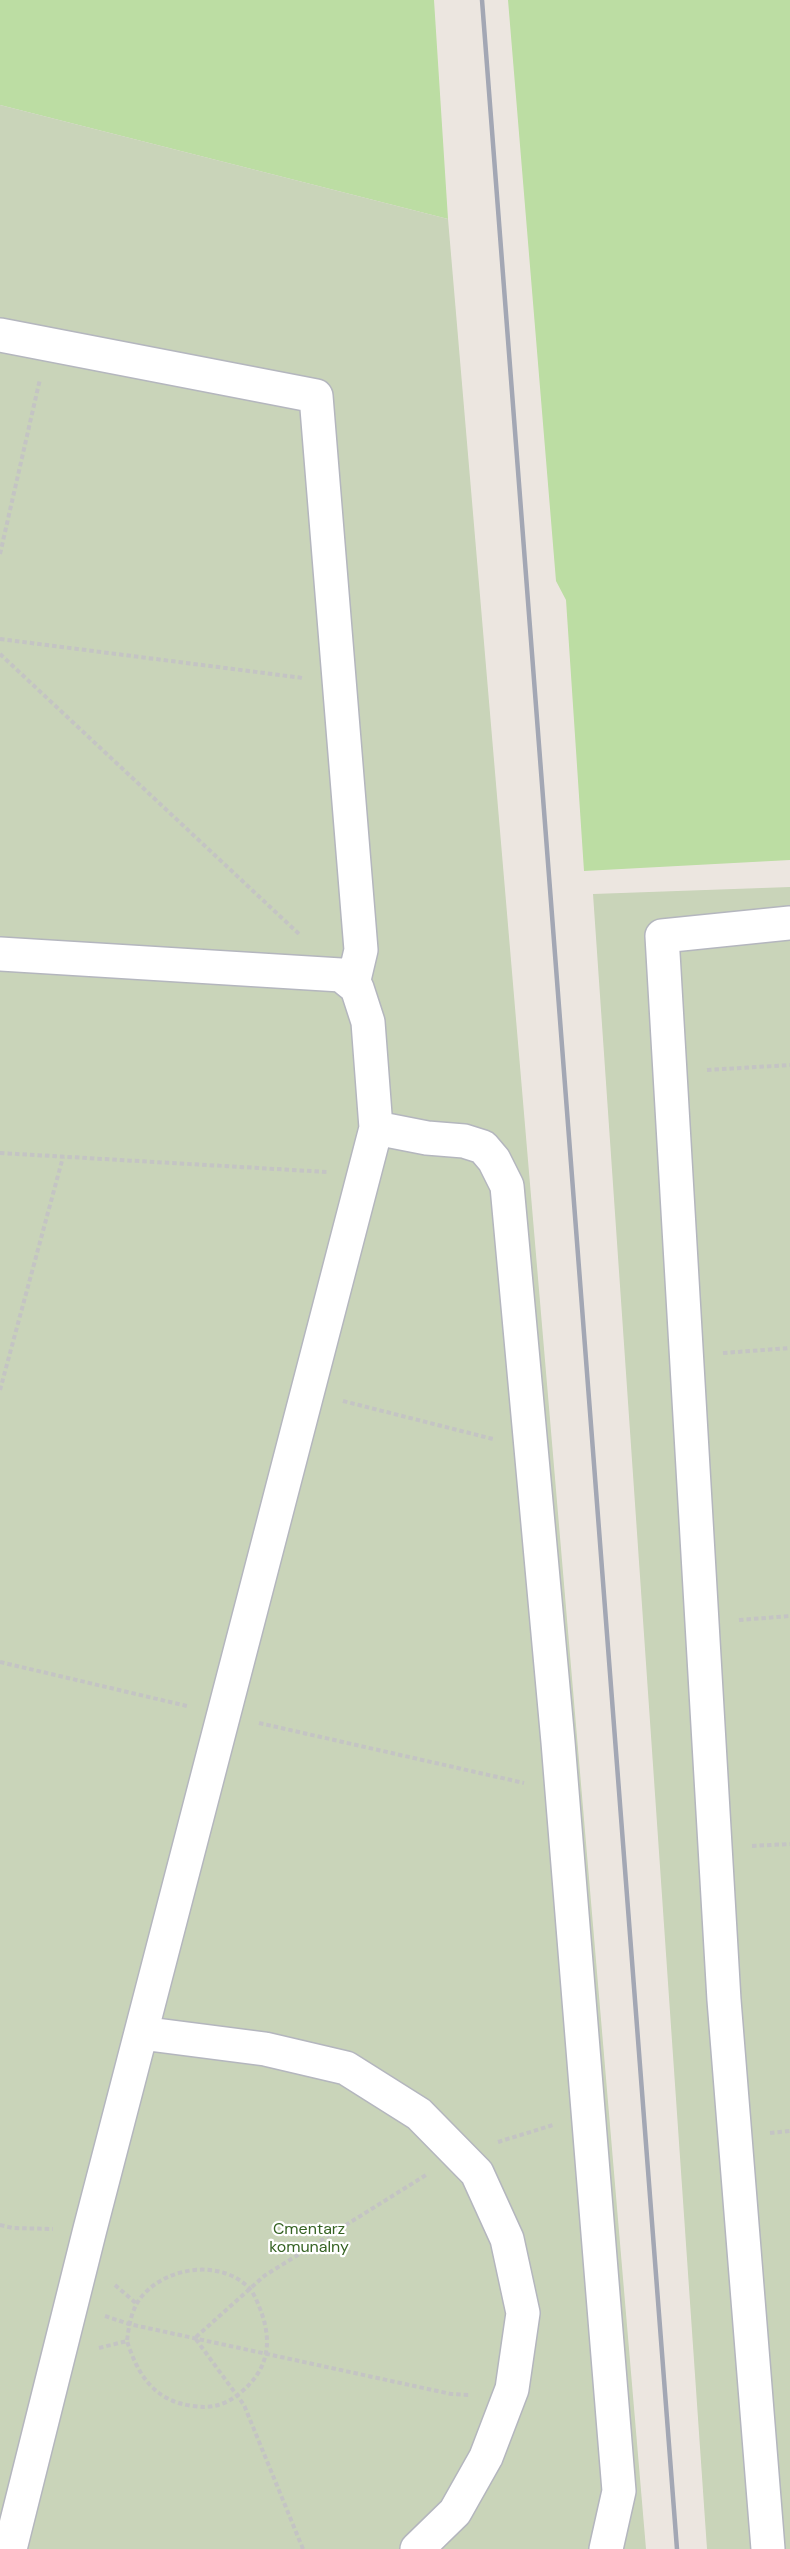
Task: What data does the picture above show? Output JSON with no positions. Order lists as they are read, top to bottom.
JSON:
{
  "parks": ["Cmentarz komunalny"]
}
